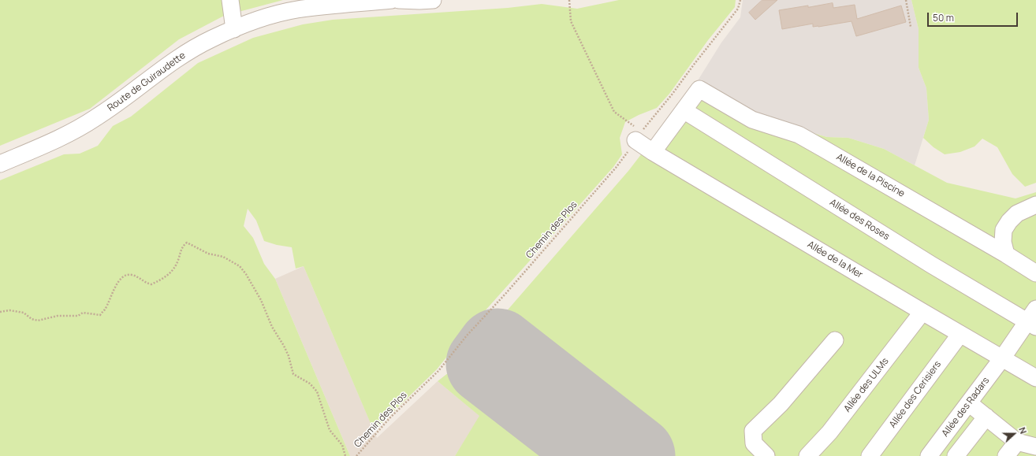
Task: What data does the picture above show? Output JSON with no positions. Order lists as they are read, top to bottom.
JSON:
{
  "streets": {
    "street": [
      "Route de Guiraudette",
      "Allée de la Piscine",
      "Allée des Roses",
      "Allée de la Mer",
      "Allée des ULMs",
      "Allée des Cerisiers",
      "Allée des Radars"
    ],
    "path": ["Chemin des Plos"]
  },
  "crossings": [
    ["Allée de la Piscine", "Allée des Roses"],
    ["Allée des Roses", "Allée des Radars"],
    ["Chemin des Plos", "Allée de la Mer"],
    ["Allée de la Mer", "Allée des ULMs"],
    ["Allée de la Mer", "Allée des Cerisiers"],
    ["Allée de la Mer", "Allée des Radars"]
  ],
  "scale_bar": "50 m",
  "north": "right"
}
